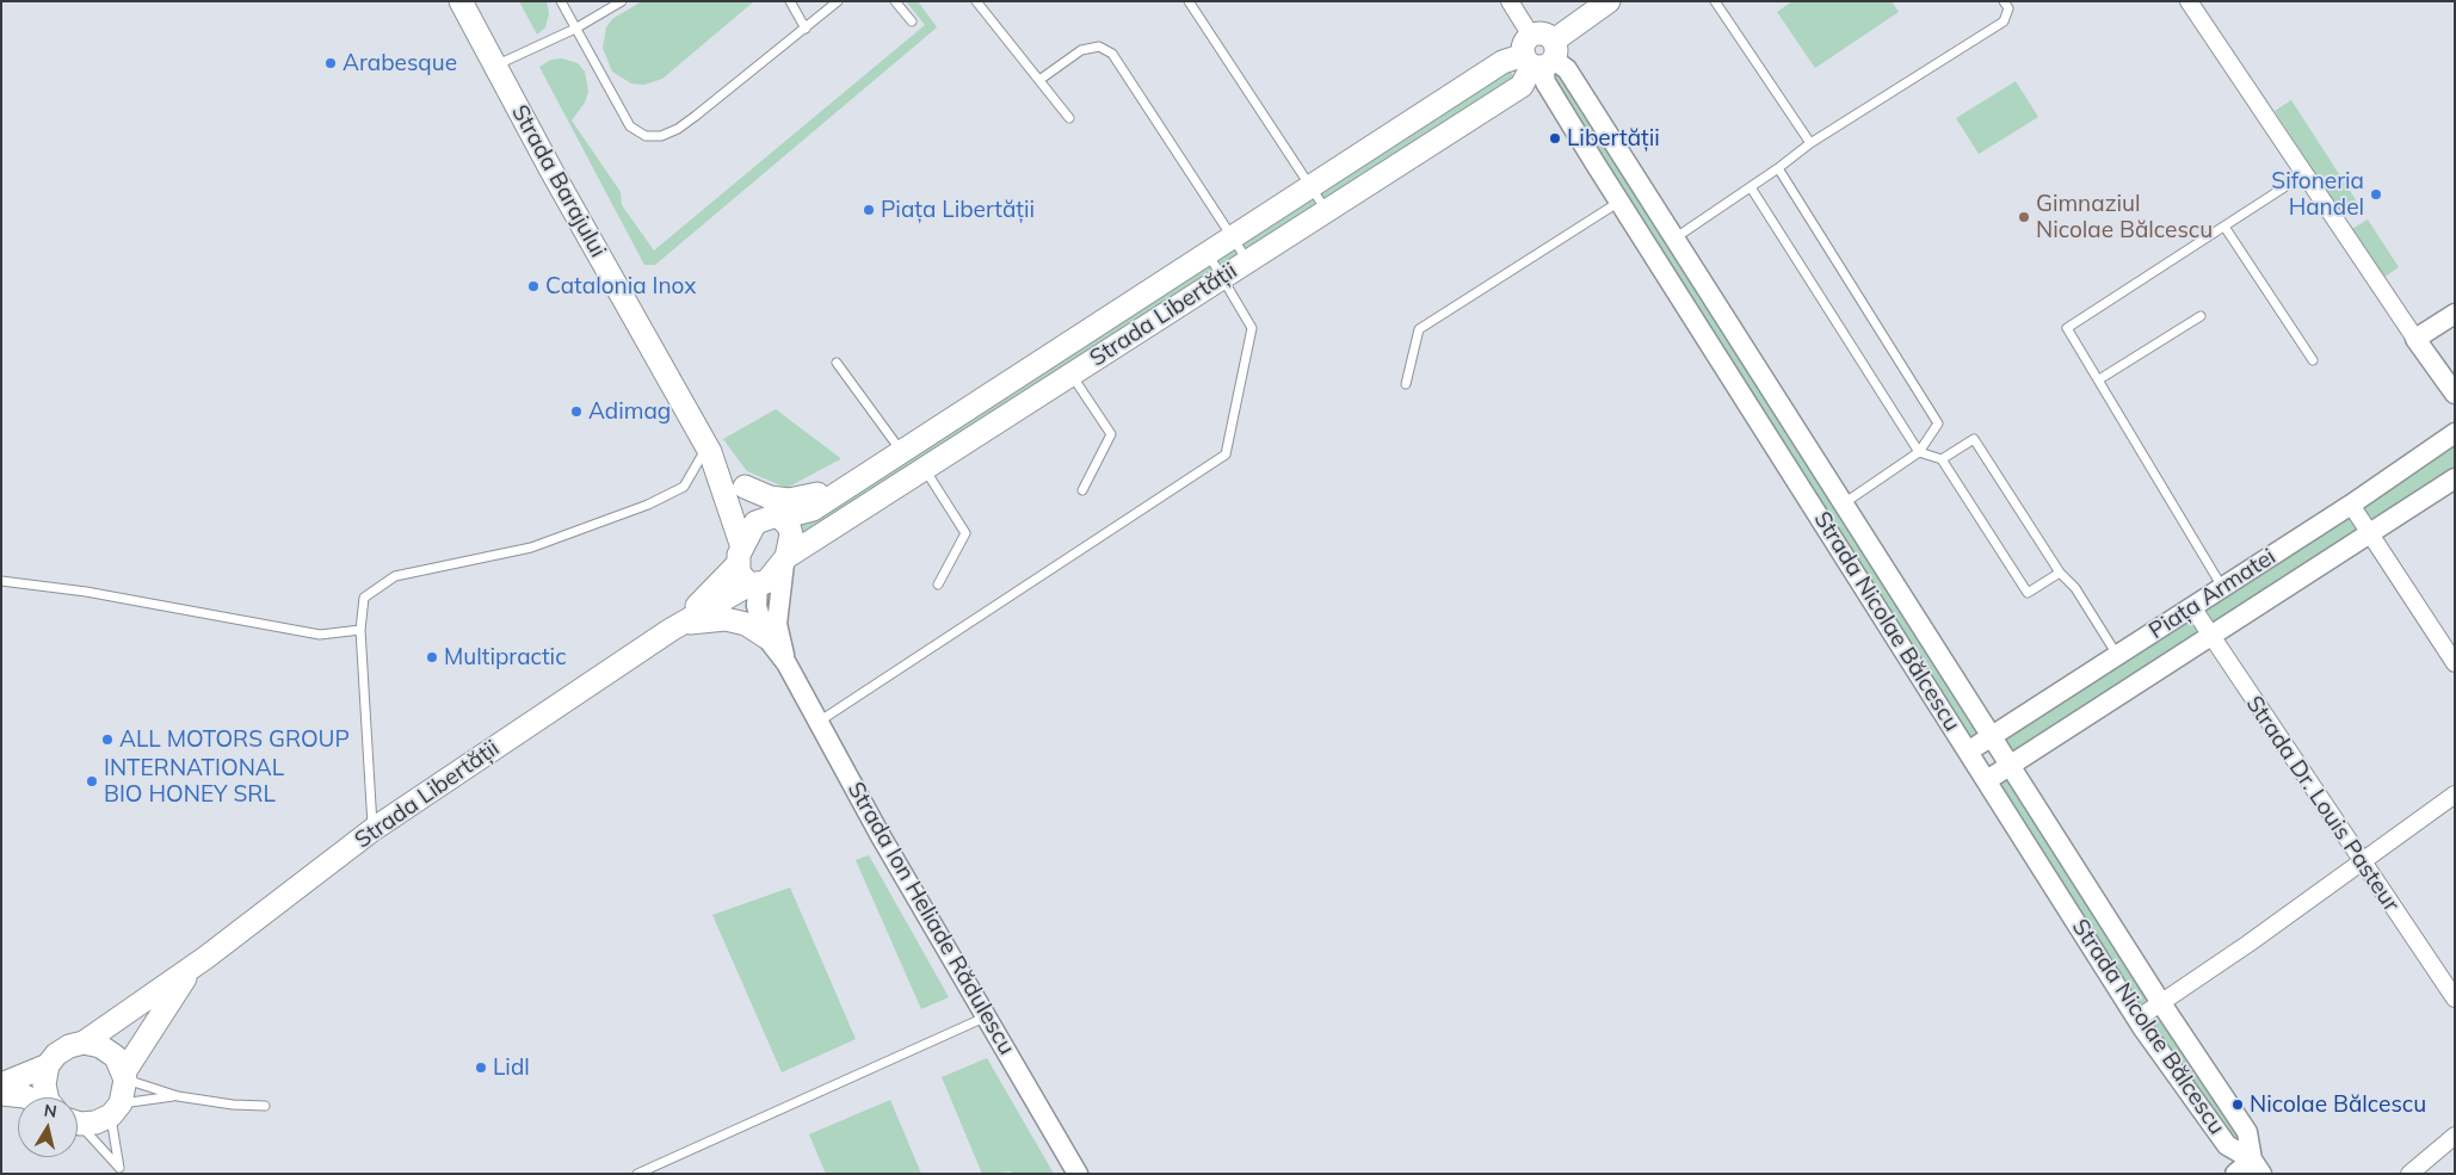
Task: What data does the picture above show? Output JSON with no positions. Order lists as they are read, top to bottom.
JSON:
{
  "streets": {
    "main road": ["Strada Barajului", "Strada Libertății"],
    "street": [
      "Piața Armatei",
      "Strada Nicolae Bălcescu",
      "Strada Dr. Louis Pasteur",
      "Strada Ion Heliade Rădulescu"
    ]
  },
  "crossings": [
    ["Strada Barajului", "Strada Libertății"],
    ["Strada Barajului", "Strada Ion Heliade Rădulescu"],
    ["Strada Libertății", "Strada Nicolae Bălcescu"],
    ["Strada Libertății", "Strada Ion Heliade Rădulescu"],
    ["Piața Armatei", "Strada Nicolae Bălcescu"],
    ["Piața Armatei", "Strada Dr. Louis Pasteur"]
  ],
  "places": [
    "Arabesque",
    "Libertății",
    "Sifoneria Handel",
    "Piața Libertății",
    "Gimnaziul Nicolae Bălcescu",
    "Catalonia Inox",
    "Adimag",
    "Multipractic",
    "ALL MOTORS GROUP",
    "INTERNATIONAL BIO HONEY SRL",
    "Lidl",
    "Nicolae Bălcescu"
  ],
  "north": "top"
}
